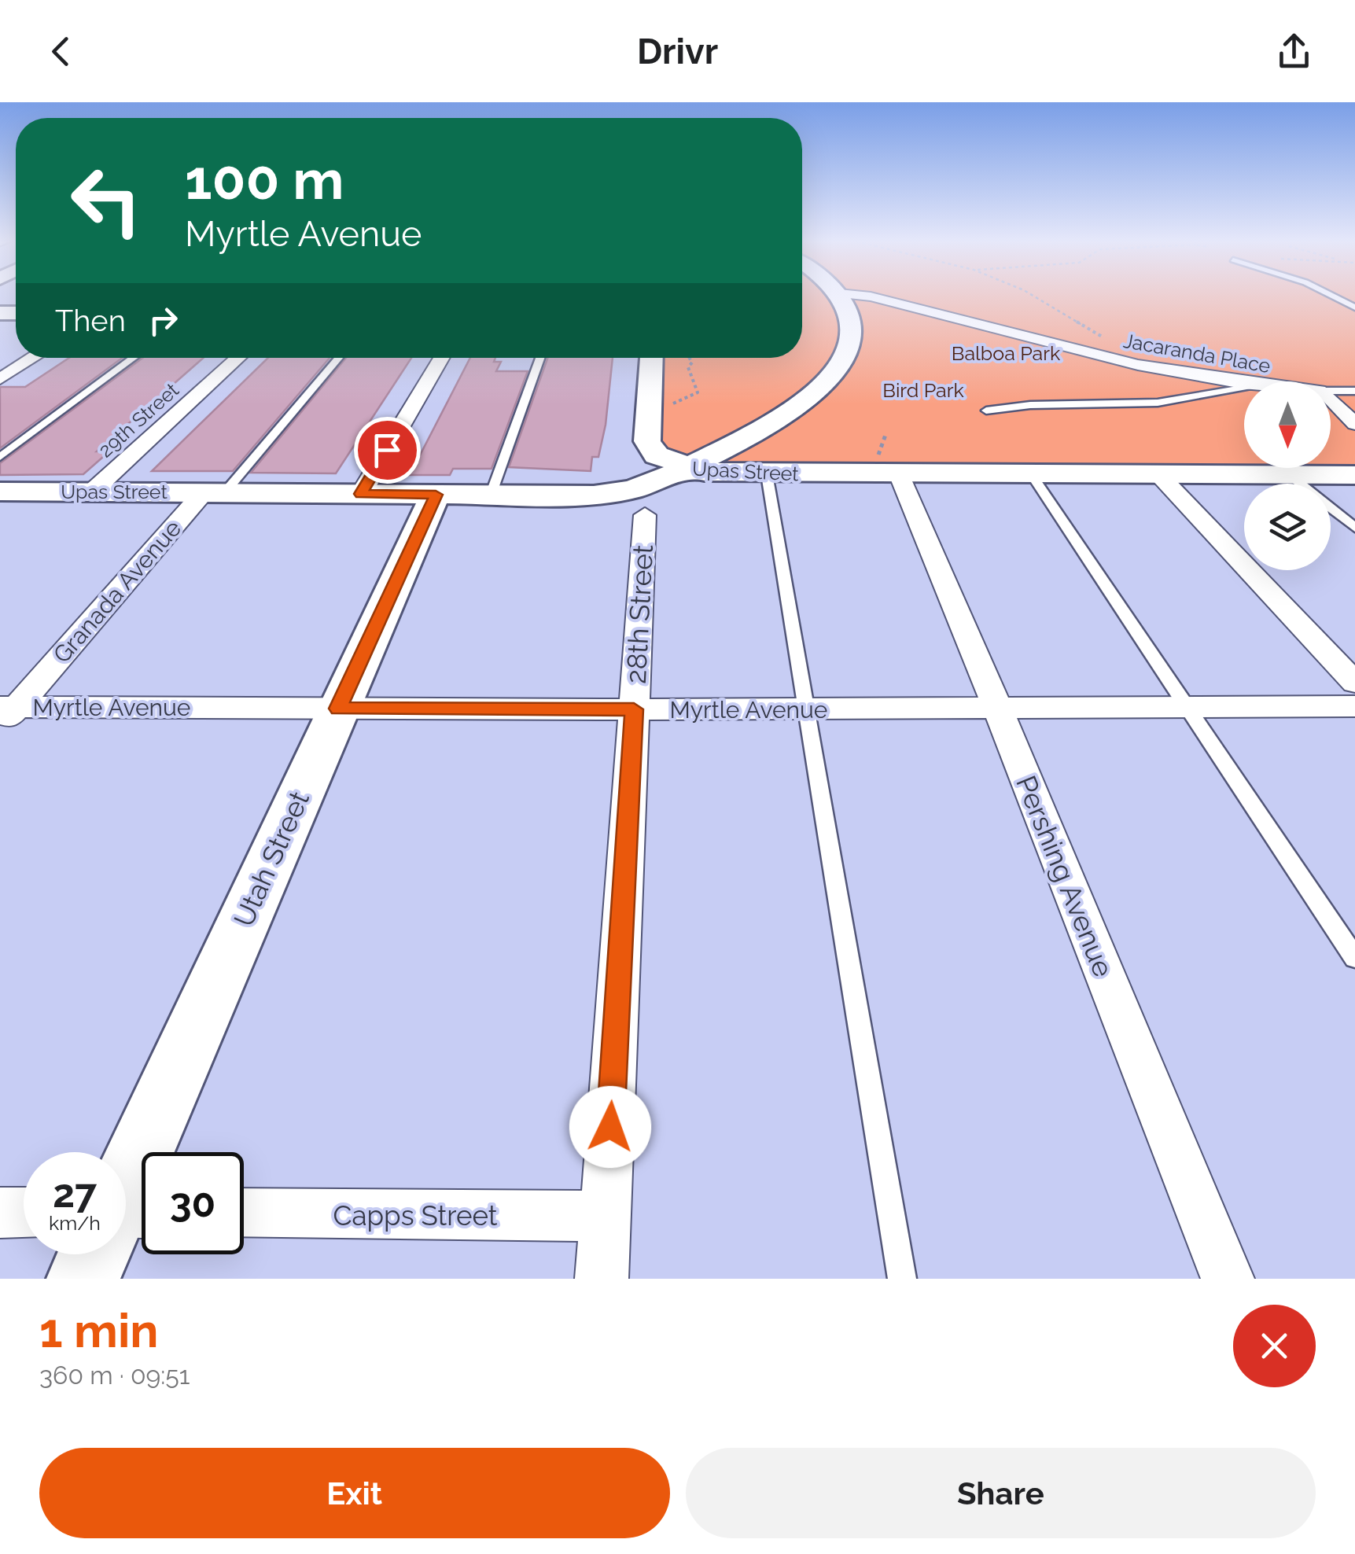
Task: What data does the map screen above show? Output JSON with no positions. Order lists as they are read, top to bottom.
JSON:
{
  "streets": {
    "main road": ["Upas Street", "Utah Street"],
    "street": [
      "Jacaranda Place",
      "29th Street",
      "Granada Avenue",
      "28th Street",
      "Myrtle Avenue",
      "Pershing Avenue",
      "Capps Street"
    ]
  },
  "crossings": [
    ["29th Street", "Upas Street"],
    ["Upas Street", "Granada Avenue"],
    ["Upas Street", "Utah Street"],
    ["Upas Street", "Pershing Avenue"],
    ["Granada Avenue", "Myrtle Avenue"],
    ["28th Street", "Myrtle Avenue"],
    ["28th Street", "Capps Street"],
    ["Myrtle Avenue", "Utah Street"],
    ["Myrtle Avenue", "Pershing Avenue"]
  ],
  "parks": ["Balboa Park", "Bird Park"],
  "north": "bottom",
  "page": {
    "header": "Drivr",
    "turn": ["100 m", "Myrtle Avenue"],
    "then": "Then",
    "speed": "27 km/h",
    "limit": "30",
    "heading": ["1 min", "360 m · 09:51"],
    "buttons": ["Exit", "Share"]
  }
}
